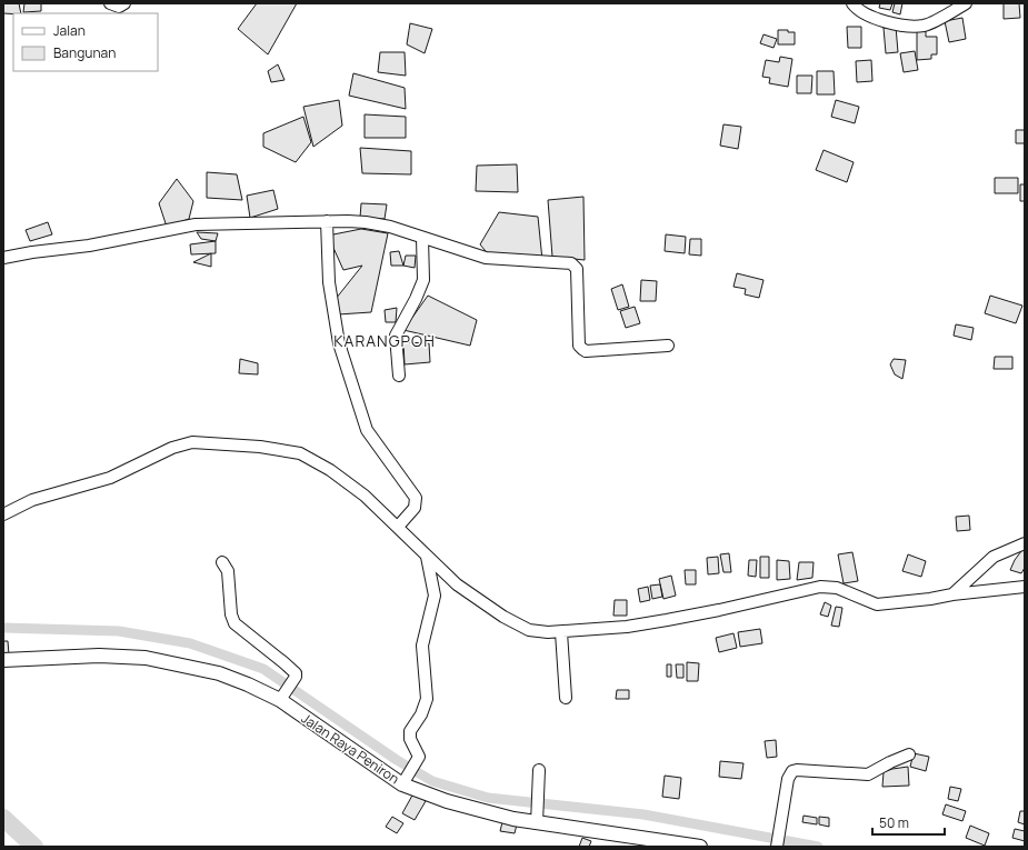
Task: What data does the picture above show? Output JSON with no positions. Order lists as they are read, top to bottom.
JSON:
{
  "streets": {
    "main road": ["Jalan Raya Peniron"]
  },
  "districts": ["KARANGPOH"],
  "legend": ["Jalan", "Bangunan"],
  "scale_bar": "50 m"
}
